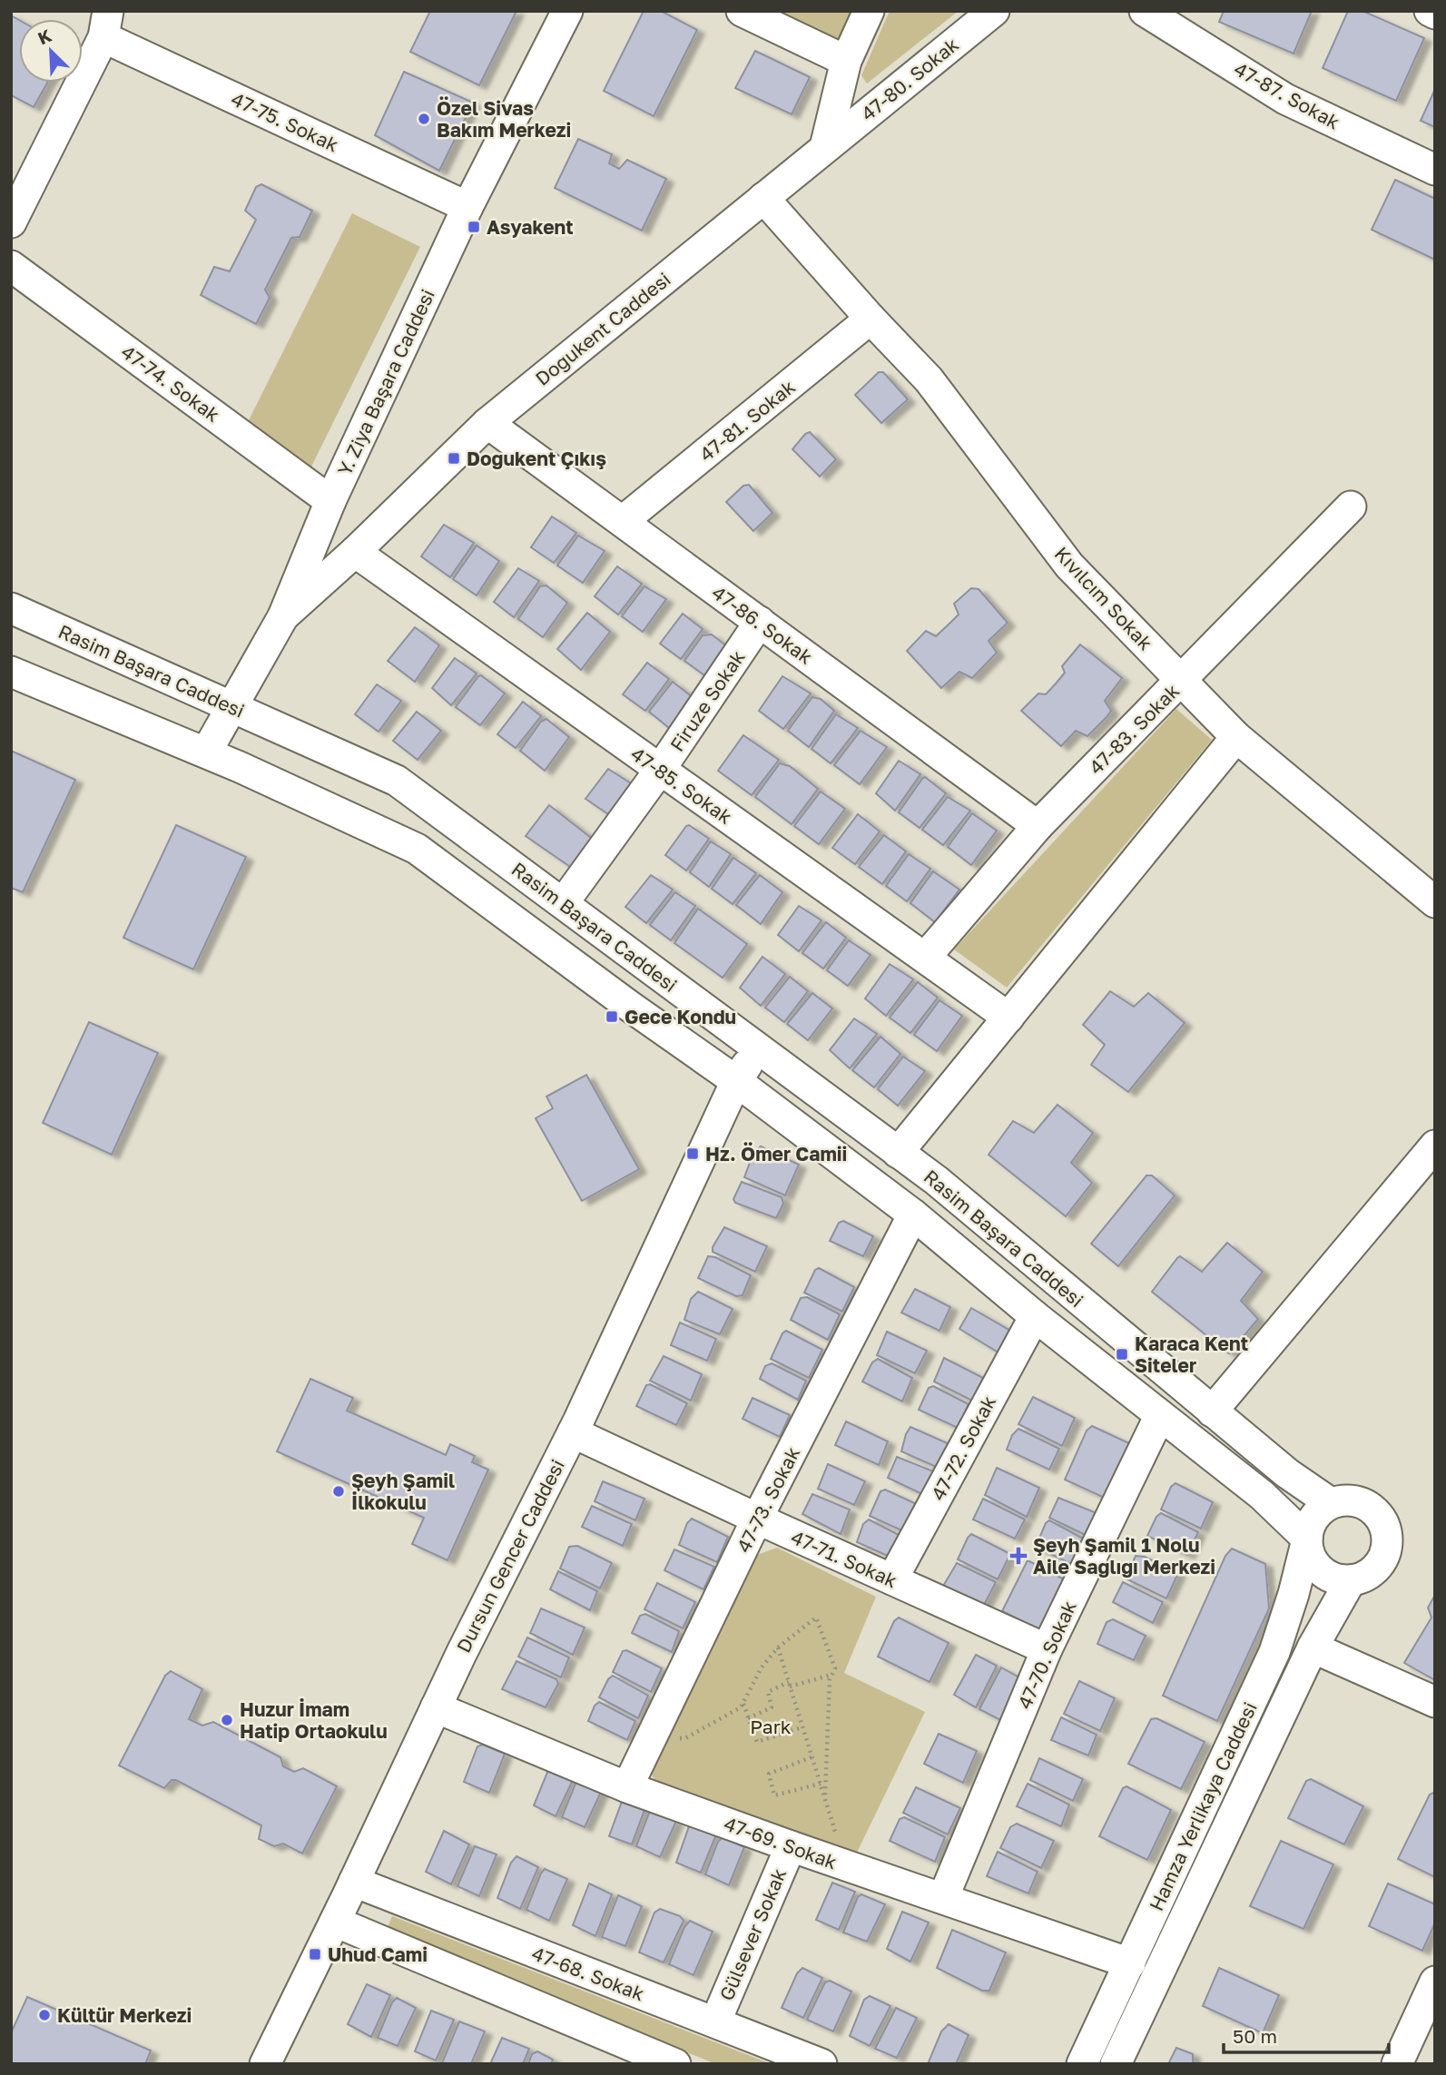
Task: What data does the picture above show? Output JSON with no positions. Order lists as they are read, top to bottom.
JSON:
{
  "streets": {
    "street": [
      "47-80. Sokak",
      "47-87. Sokak",
      "47-75. Sokak",
      "Doğukent Caddesi",
      "Y. Ziya Başara Caddesi",
      "47-74. Sokak",
      "47-81. Sokak",
      "Kıvılcım Sokak",
      "47-86. Sokak",
      "Rasim Başara Caddesi",
      "Firuze Sokak",
      "47-83. Sokak",
      "47-85. Sokak",
      "47-72. Sokak",
      "47-73. Sokak",
      "Dursun Gencer Caddesi",
      "47-71. Sokak",
      "47-70. Sokak",
      "Hamza Yerlikaya Caddesi",
      "47-69. Sokak",
      "Gülsever Sokak",
      "47-68. Sokak"
    ]
  },
  "crossings": [
    ["47-80. Sokak", "Doğukent Caddesi"],
    ["47-75. Sokak", "Y. Ziya Başara Caddesi"],
    ["Doğukent Caddesi", "Y. Ziya Başara Caddesi"],
    ["Doğukent Caddesi", "Kıvılcım Sokak"],
    ["Doğukent Caddesi", "47-86. Sokak"],
    ["Doğukent Caddesi", "47-85. Sokak"],
    ["Y. Ziya Başara Caddesi", "47-74. Sokak"],
    ["Y. Ziya Başara Caddesi", "Rasim Başara Caddesi"],
    ["47-81. Sokak", "Kıvılcım Sokak"],
    ["47-81. Sokak", "47-86. Sokak"],
    ["Kıvılcım Sokak", "47-83. Sokak"],
    ["47-86. Sokak", "Firuze Sokak"],
    ["47-86. Sokak", "47-83. Sokak"],
    ["Rasim Başara Caddesi", "Firuze Sokak"],
    ["Rasim Başara Caddesi", "47-72. Sokak"],
    ["Rasim Başara Caddesi", "47-73. Sokak"],
    ["Rasim Başara Caddesi", "Dursun Gencer Caddesi"],
    ["Rasim Başara Caddesi", "47-70. Sokak"],
    ["Rasim Başara Caddesi", "Hamza Yerlikaya Caddesi"],
    ["Firuze Sokak", "47-85. Sokak"],
    ["47-83. Sokak", "47-85. Sokak"],
    ["47-72. Sokak", "47-71. Sokak"],
    ["47-73. Sokak", "47-71. Sokak"],
    ["47-73. Sokak", "47-69. Sokak"],
    ["Dursun Gencer Caddesi", "47-71. Sokak"],
    ["Dursun Gencer Caddesi", "47-69. Sokak"],
    ["Dursun Gencer Caddesi", "47-68. Sokak"],
    ["47-71. Sokak", "47-70. Sokak"],
    ["47-70. Sokak", "47-69. Sokak"],
    ["Hamza Yerlikaya Caddesi", "47-69. Sokak"],
    ["47-69. Sokak", "Gülsever Sokak"],
    ["Gülsever Sokak", "47-68. Sokak"]
  ],
  "parks": ["Park"],
  "places": {
    "other": [
      "Özel Sivas Bakım Merkezi",
      "Şeyh Şamil İlkokulu",
      "Huzur İmam Hatip Ortaokulu",
      "Kültür Merkezi"
    ],
    "transit": [
      "Asyakent",
      "Doğukent Çıkış",
      "Gece Kondu",
      "Hz. Ömer Camii",
      "Karaca Kent Siteler",
      "Uhud Cami"
    ],
    "health": ["Şeyh Şamil 1 Nolu Aile Sağlığı Merkezi"]
  },
  "scale_bar": "50 m",
  "north": "top left"
}
